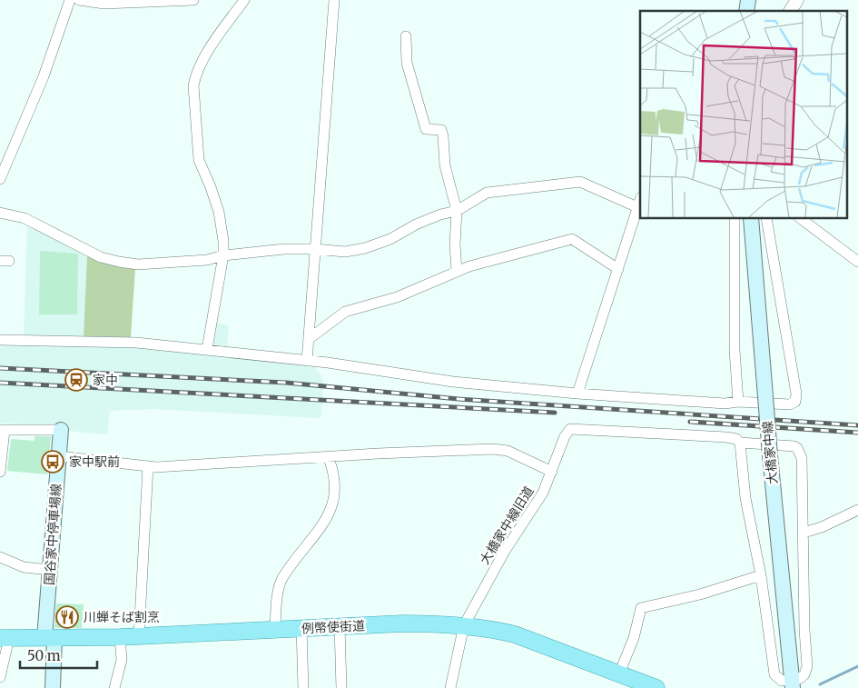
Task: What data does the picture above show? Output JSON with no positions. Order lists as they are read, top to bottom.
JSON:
{
  "streets": {
    "main road": ["大橋家中線", "国谷家中停車場線", "例幣使街道"],
    "street": ["大橋家中線旧道"]
  },
  "crossings": [
    ["大橋家中線旧道", "例幣使街道"],
    ["国谷家中停車場線", "例幣使街道"]
  ],
  "places": {
    "station": ["家中"],
    "bus stop": ["家中駅前"],
    "restaurant": ["川蝉そば割烹"]
  },
  "scale_bar": "50 m"
}
